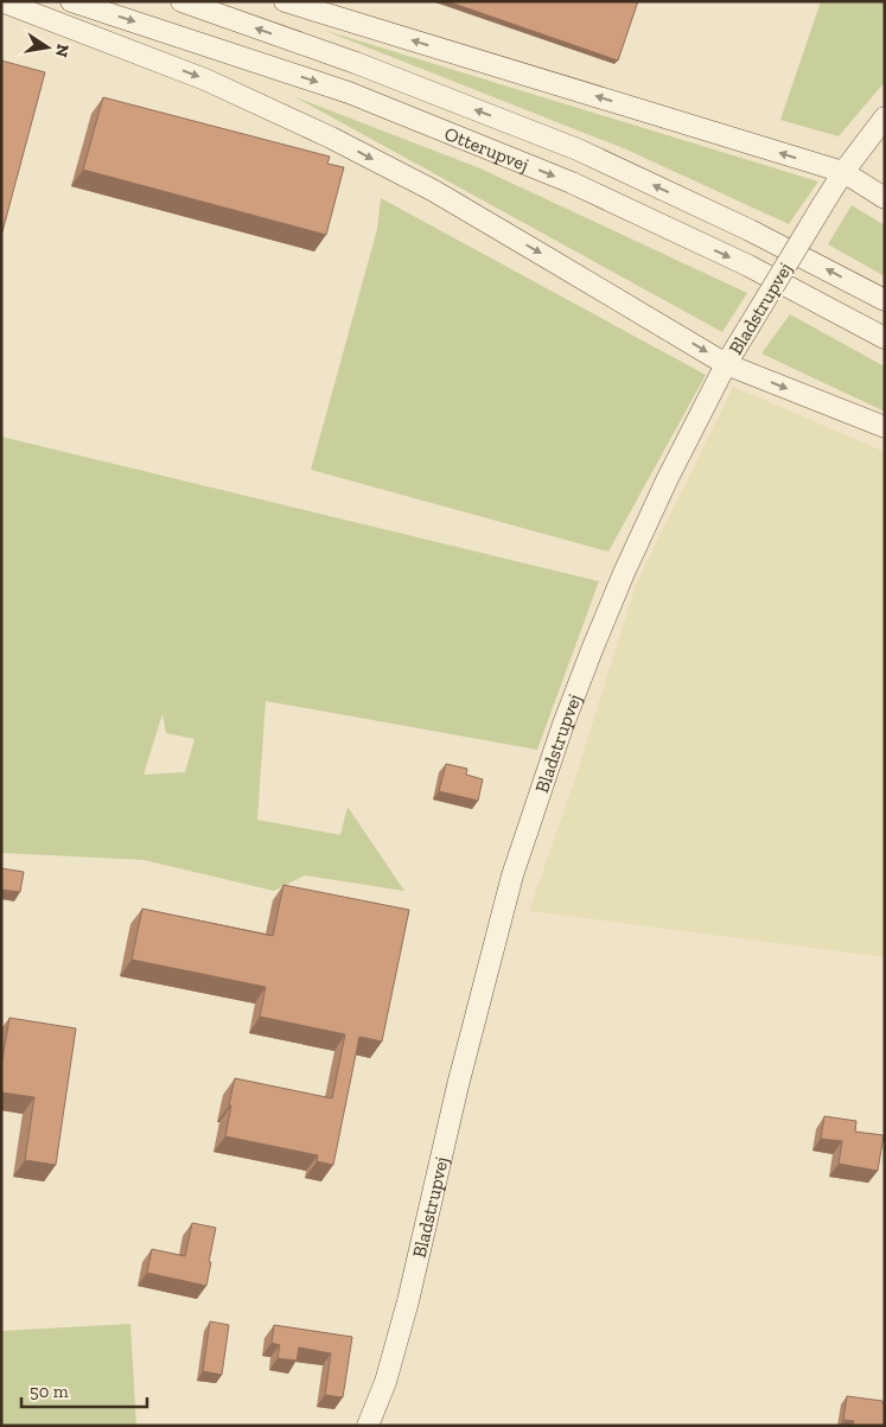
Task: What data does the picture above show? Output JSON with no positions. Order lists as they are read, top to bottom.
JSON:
{
  "streets": {
    "main road": ["Otterupvej", "Bladstrupvej"]
  },
  "scale_bar": "50 m",
  "north": "right"
}
